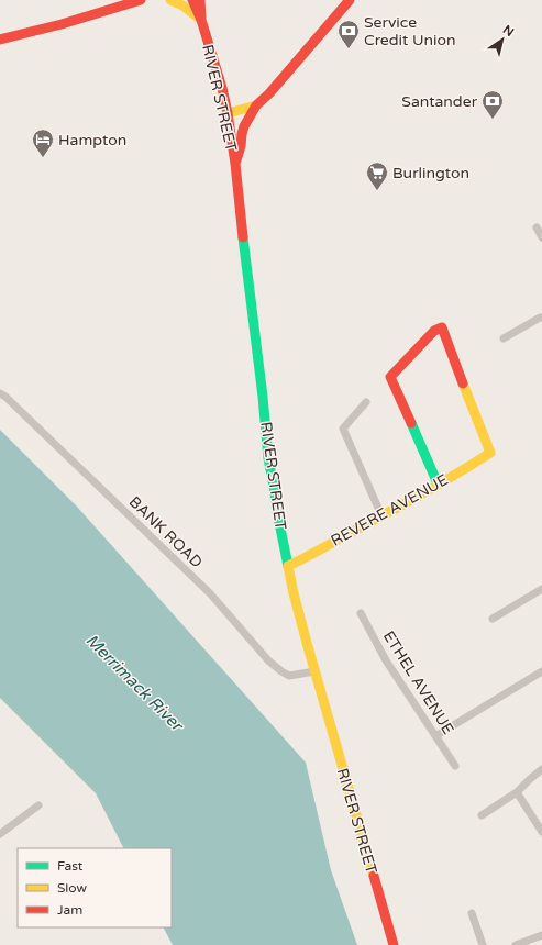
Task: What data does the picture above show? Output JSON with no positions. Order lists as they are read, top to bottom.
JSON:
{
  "streets": {
    "main road": ["RIVER STREET", "REVERE AVENUE"],
    "street": ["BANK ROAD", "ETHEL AVENUE"]
  },
  "crossings": [
    ["RIVER STREET", "REVERE AVENUE"],
    ["RIVER STREET", "BANK ROAD"]
  ],
  "water": ["Merrimack River"],
  "places": {
    "bank": ["Service Credit Union", "Santander"],
    "hotel": ["Hampton"],
    "supermarket": ["Burlington"]
  },
  "legend": ["Fast", "Slow", "Jam"],
  "north": "top right"
}
